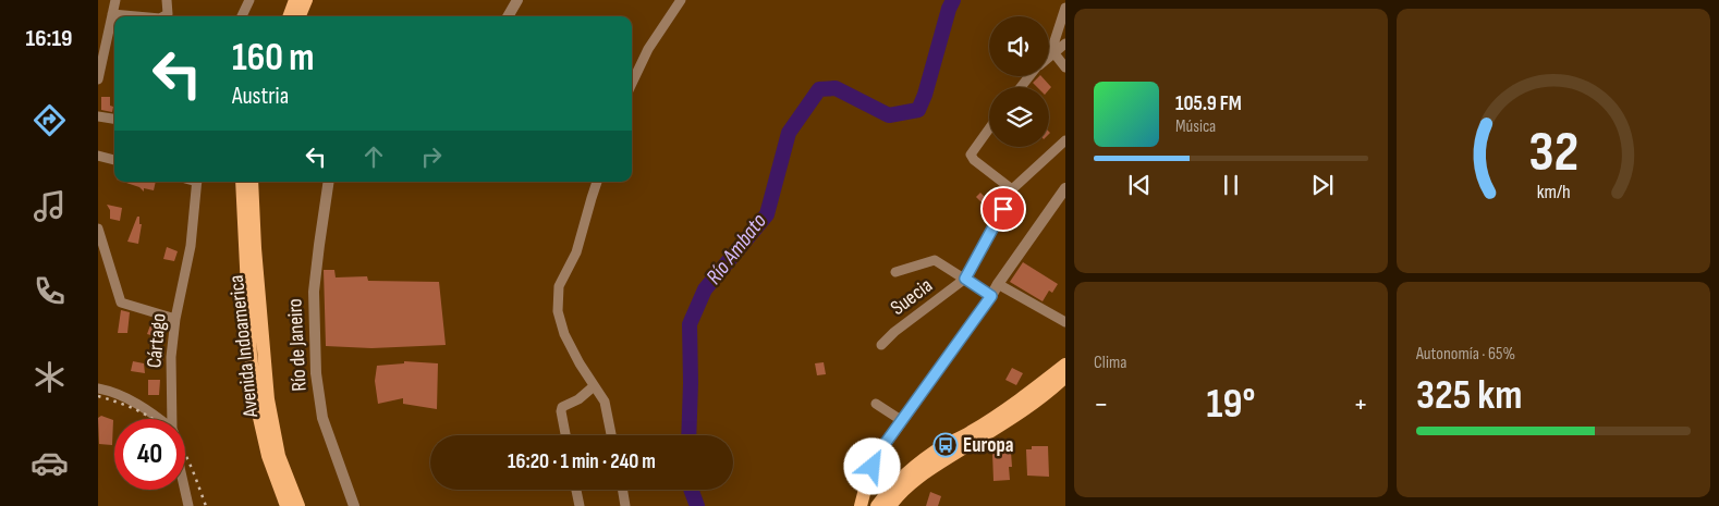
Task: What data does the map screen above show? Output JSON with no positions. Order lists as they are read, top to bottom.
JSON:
{
  "streets": {
    "main road": ["Avenida Indoamerica"],
    "street": ["Suecia", "Cártago", "Río de Janeiro"]
  },
  "water": ["Río Ambato"],
  "places": {
    "bus stop": ["Europa"]
  },
  "page": {
    "tabs": "16:19",
    "turn": ["160 m", "Austria"],
    "song": ["105.9 FM", "Música"],
    "tile": [
      "Clima",
      ["Autonomía · 65%", "325 km"]
    ],
    "heat": ["−", "19°", "+"],
    "limit": "40",
    "trip": "16:20 · 1 min · 240 m",
    "gauge": ["32", "km/h"]
  }
}
